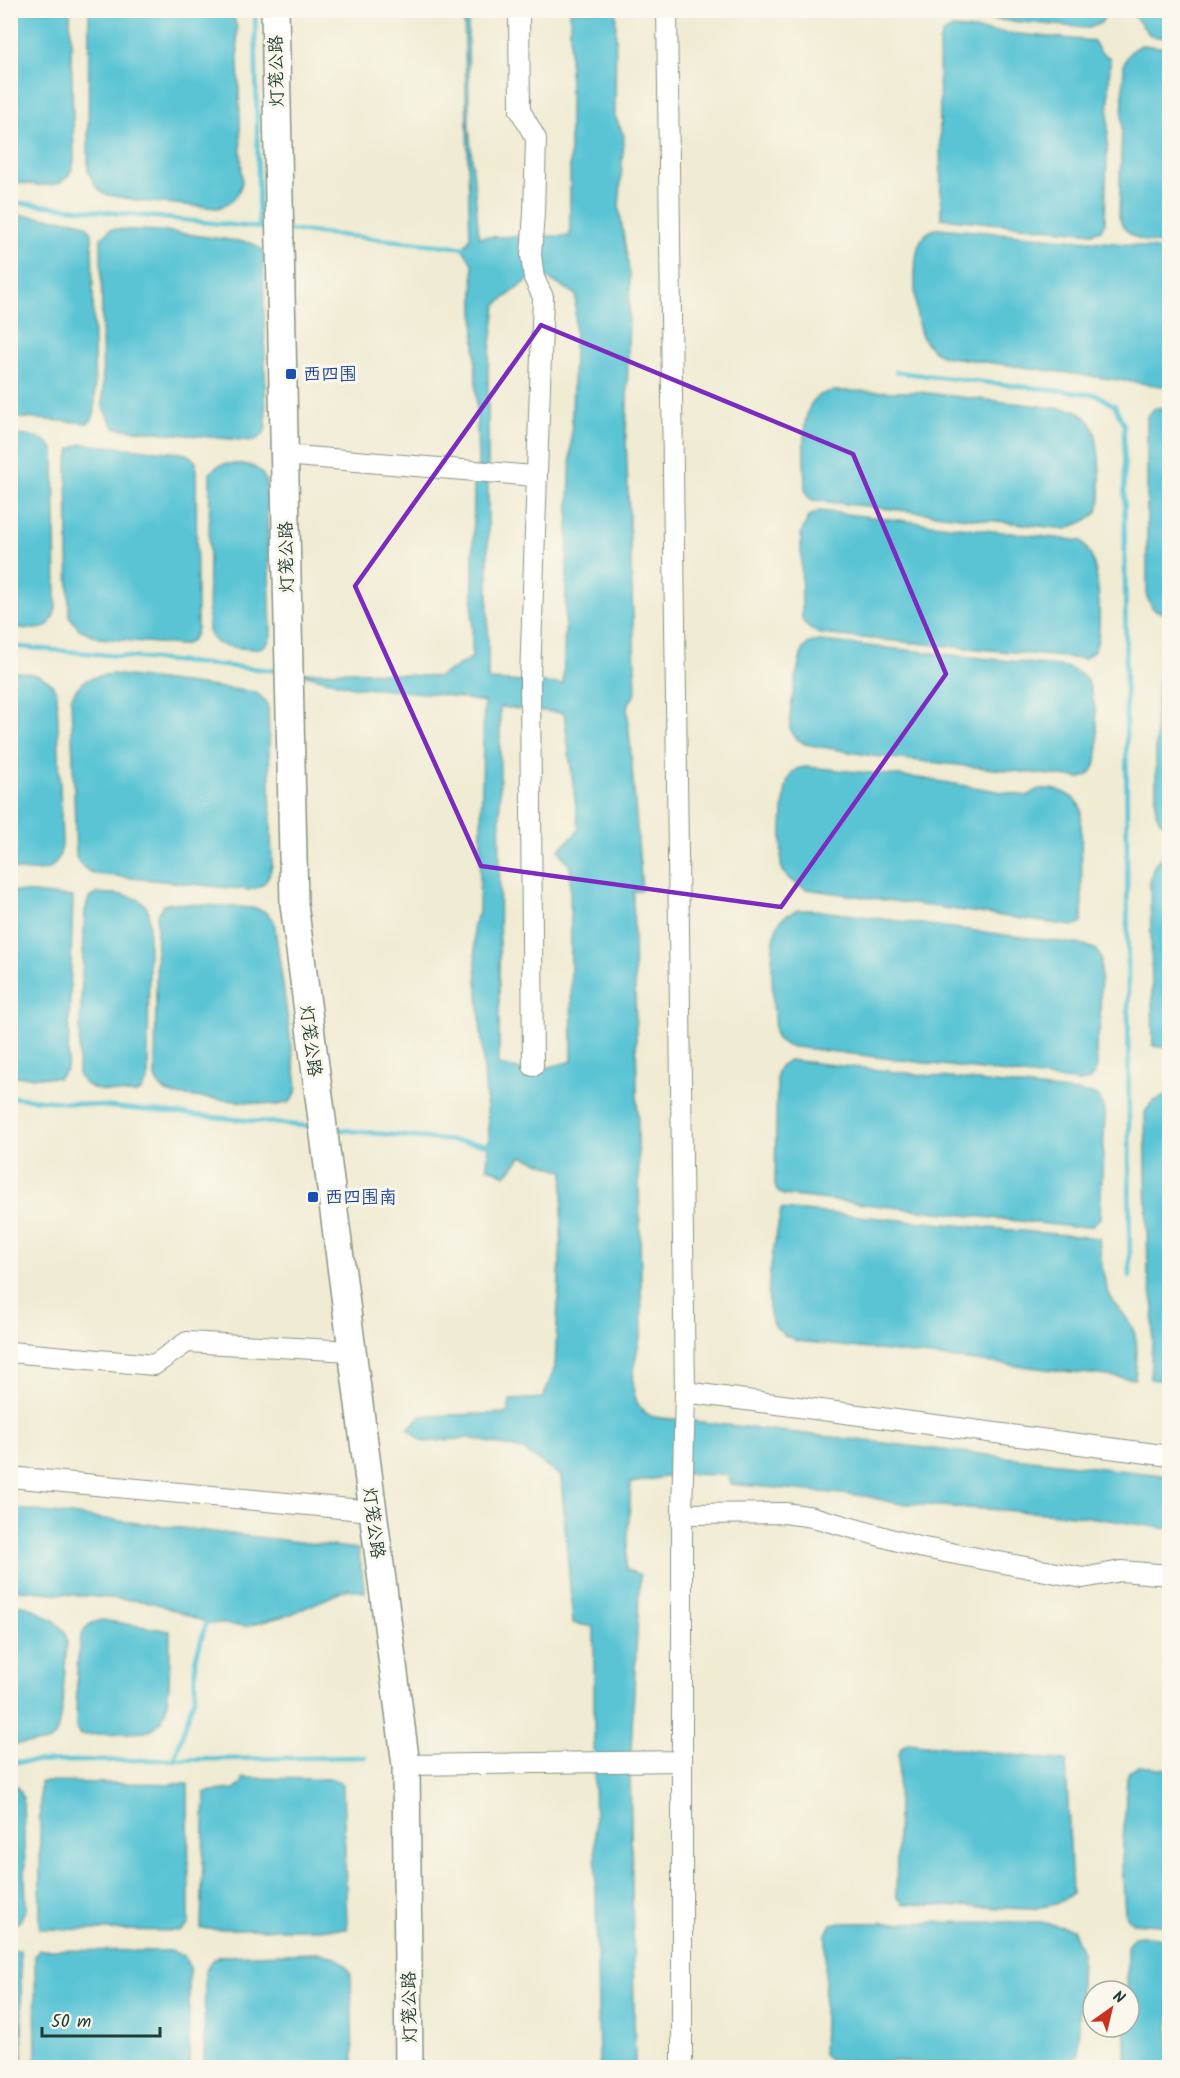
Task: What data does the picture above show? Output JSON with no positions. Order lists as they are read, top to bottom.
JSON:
{
  "streets": {
    "street": ["灯笼公路"]
  },
  "places": {
    "transit": ["西四围", "西四围南"]
  },
  "scale_bar": "50 m",
  "north": "top right"
}
